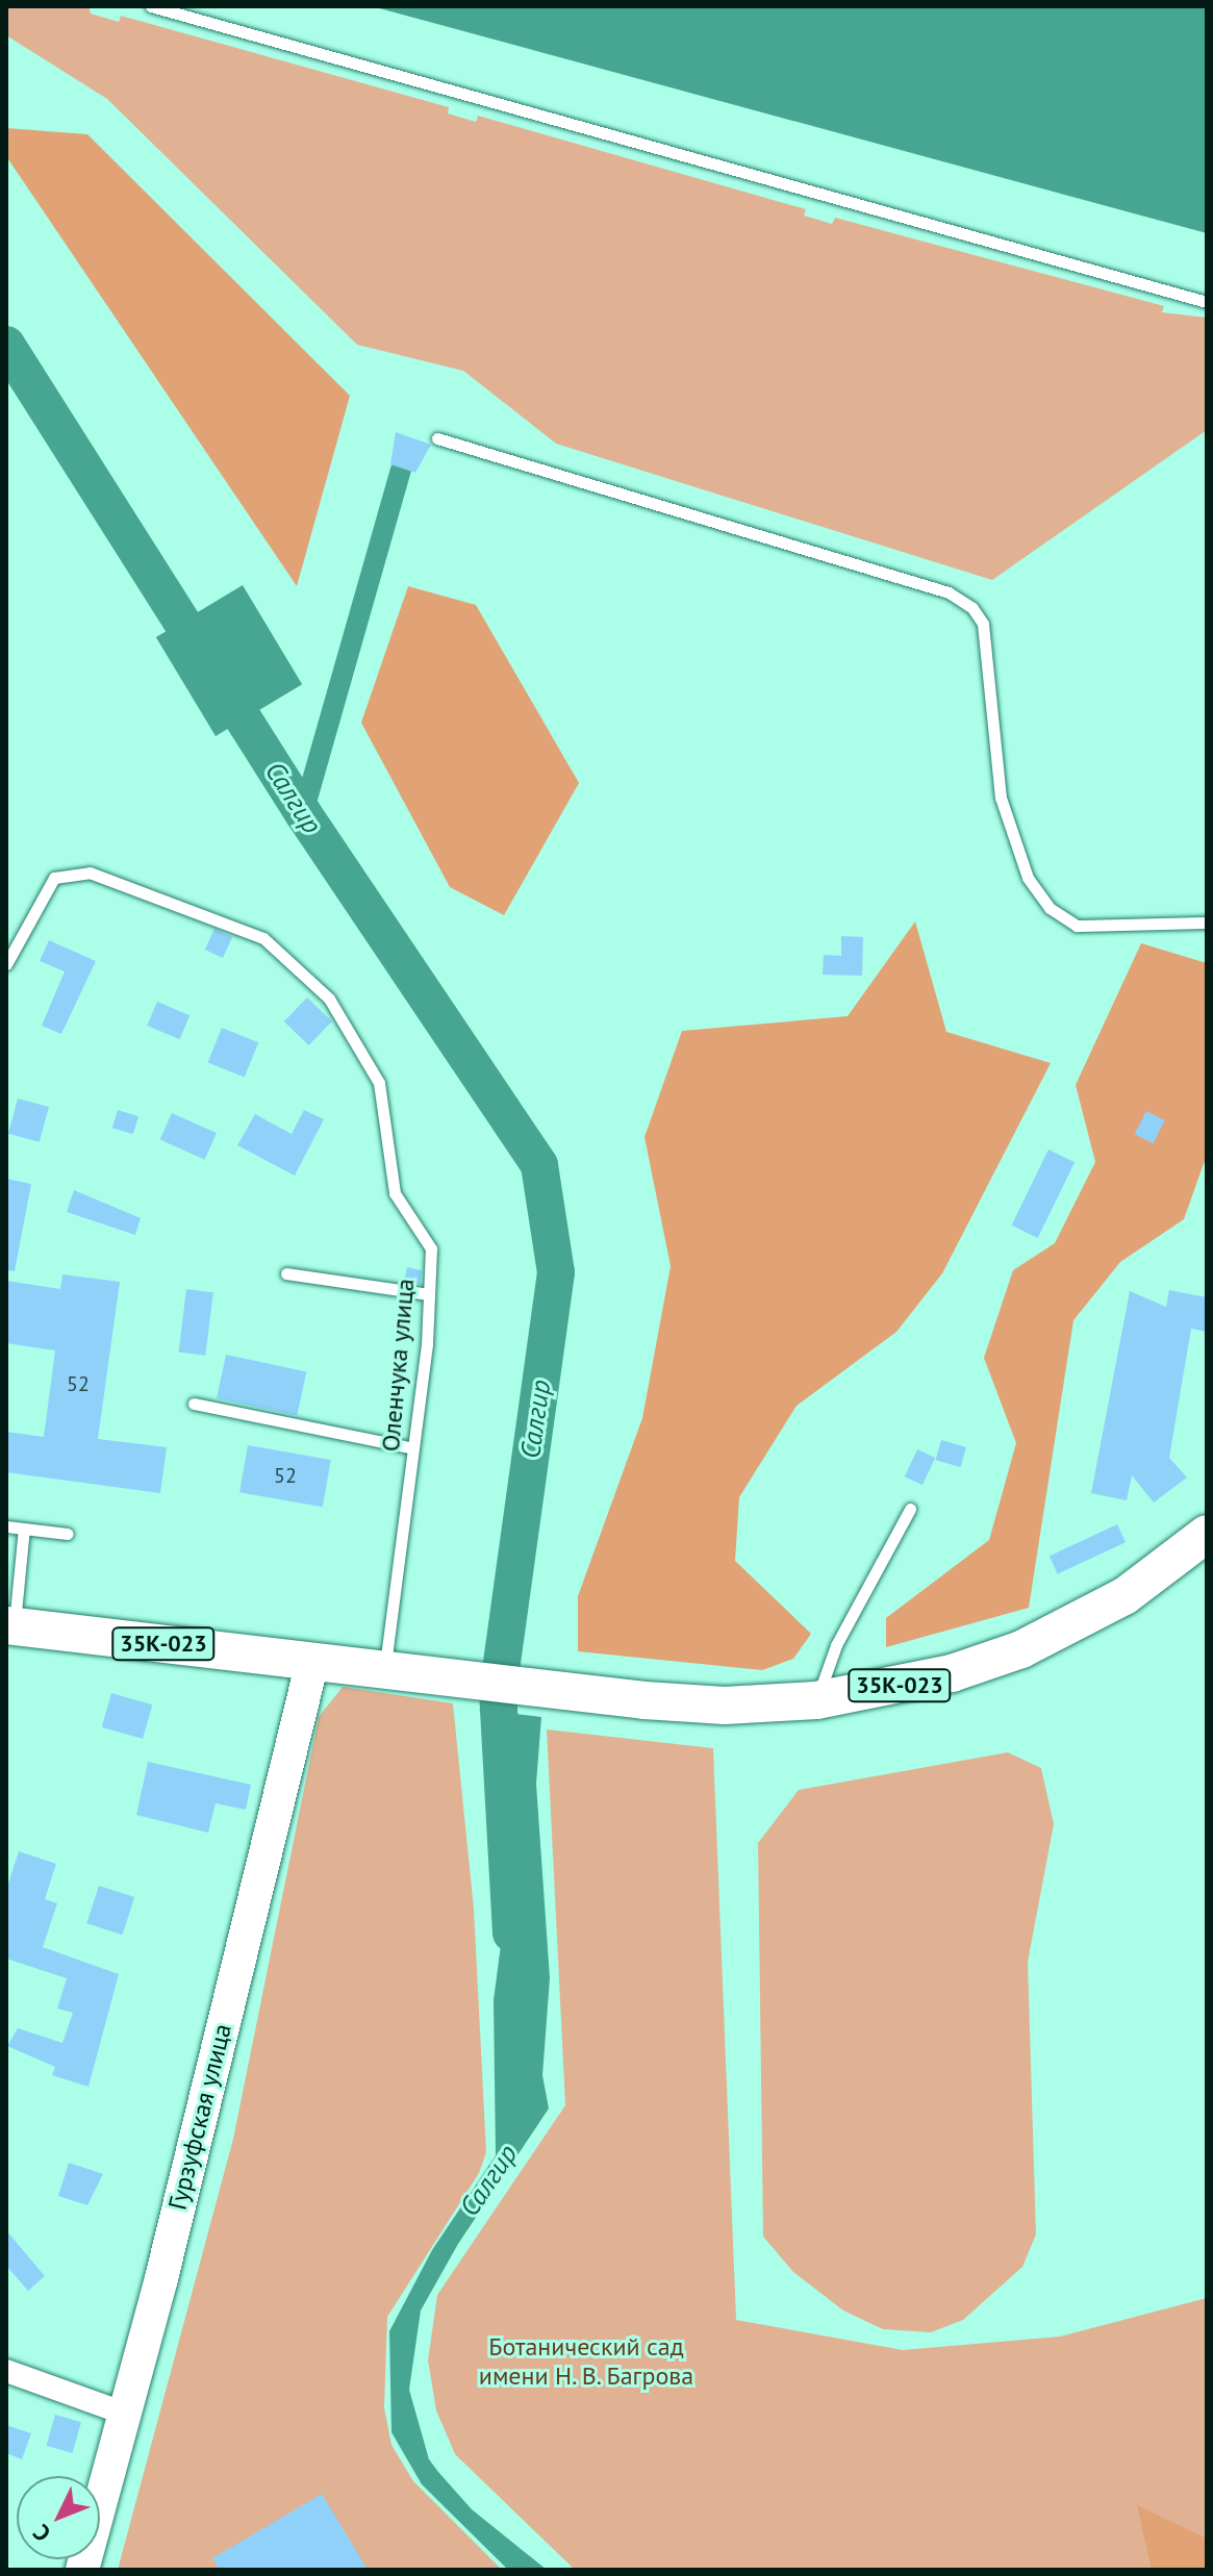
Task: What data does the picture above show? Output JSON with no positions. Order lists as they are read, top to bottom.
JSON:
{
  "streets": {
    "main road": ["35К-023", "Гурзуфская улица"],
    "lane": ["Оленчука улица"]
  },
  "crossings": [
    ["Оленчука улица", "35К-023"],
    ["35К-023", "Гурзуфская улица"]
  ],
  "water": ["Салгир"],
  "parks": ["Ботанический сад имени Н. В. Багрова"],
  "house_numbers": ["52", "52"],
  "north": "bottom left"
}
